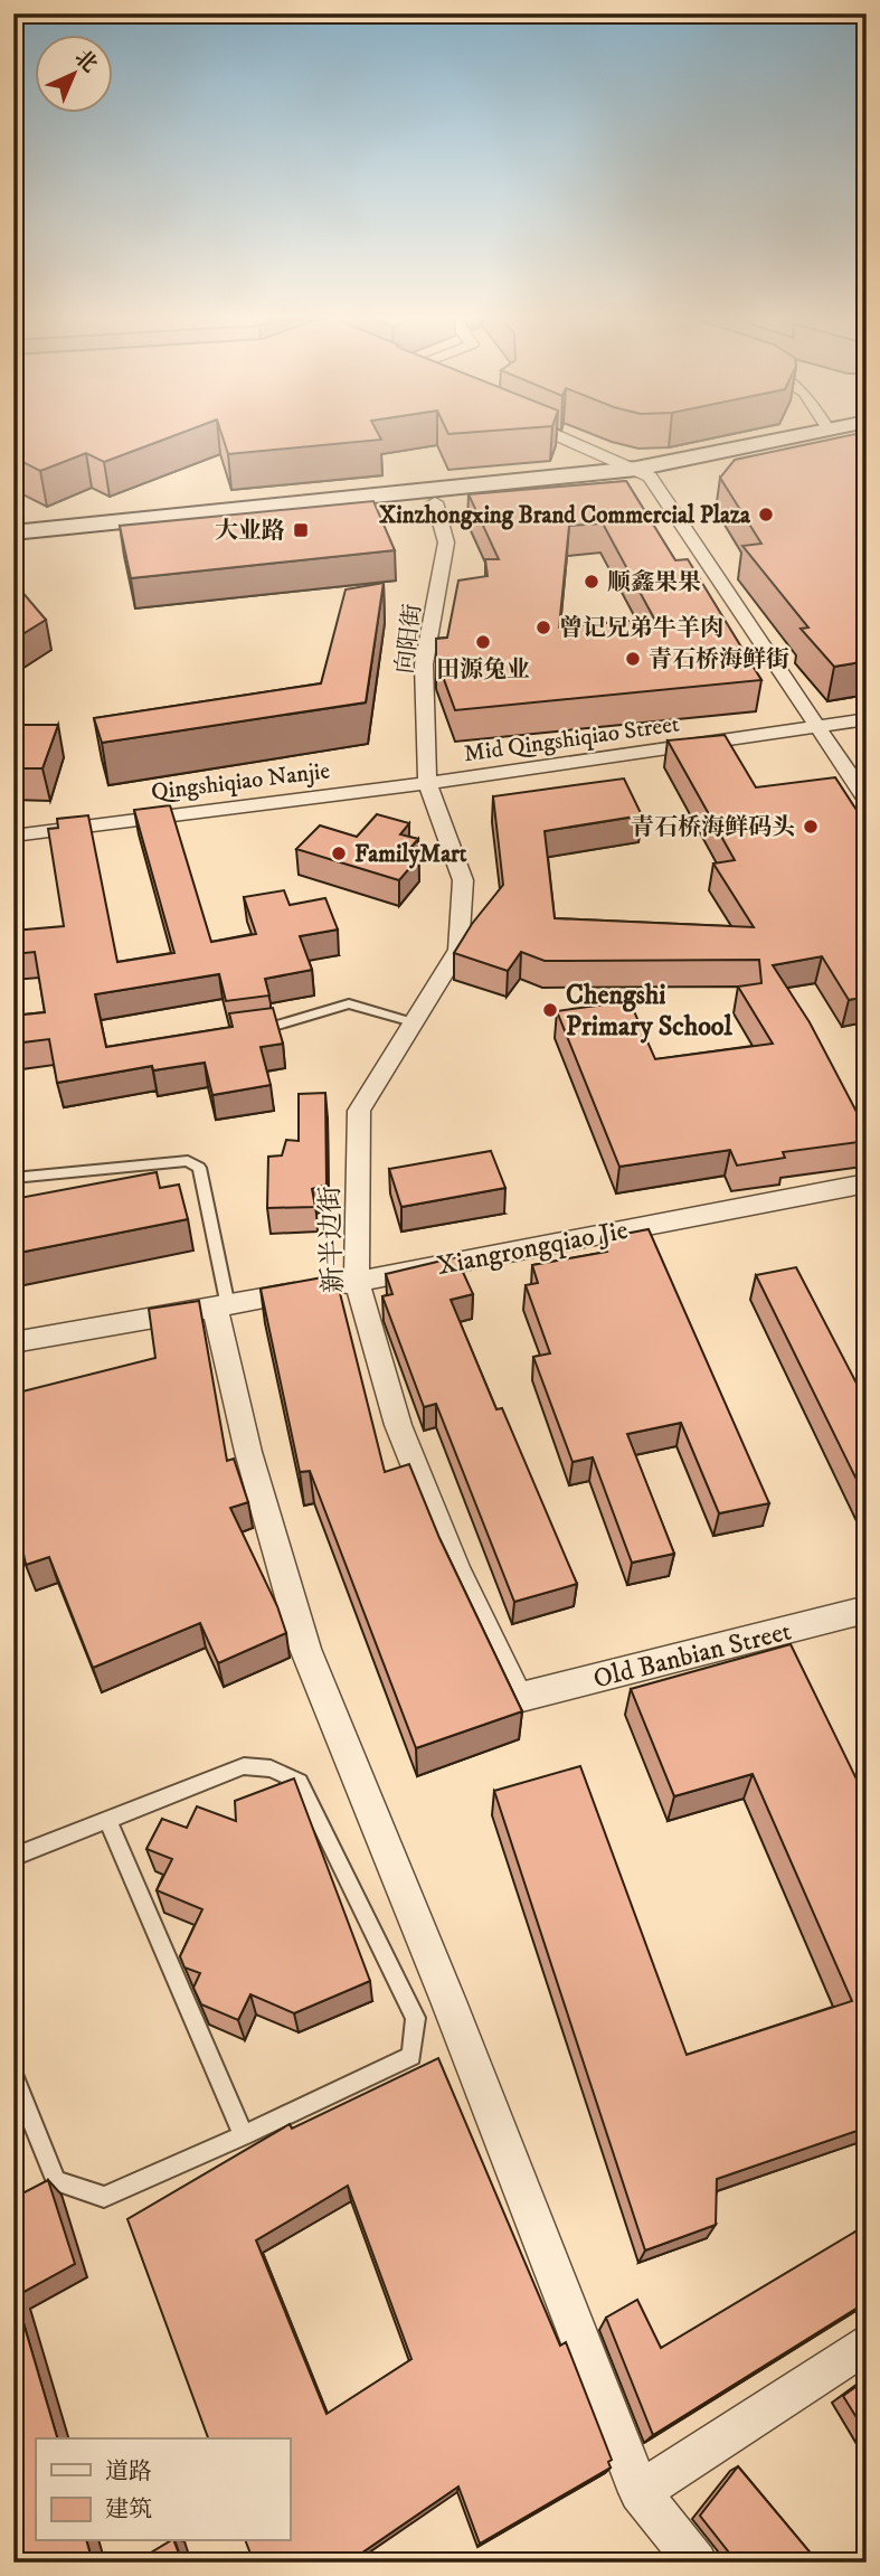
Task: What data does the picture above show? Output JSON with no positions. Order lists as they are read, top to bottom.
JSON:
{
  "streets": {
    "street": [
      "向阳街",
      "Mid Qingshiqiao Street",
      "Qingshiqiao Nanjie",
      "新半边街",
      "Xiangrongqiao Jie",
      "Old Banbian Street"
    ]
  },
  "crossings": [
    ["向阳街", "Mid Qingshiqiao Street"],
    ["向阳街", "Qingshiqiao Nanjie"],
    ["向阳街", "新半边街"],
    ["Mid Qingshiqiao Street", "Qingshiqiao Nanjie"],
    ["Mid Qingshiqiao Street", "新半边街"],
    ["Qingshiqiao Nanjie", "新半边街"],
    ["新半边街", "Xiangrongqiao Jie"],
    ["新半边街", "Old Banbian Street"]
  ],
  "places": {
    "other": [
      "Xinzhongxing Brand Commercial Plaza",
      "顺鑫果果",
      "曾记兄弟牛羊肉",
      "田源兔业",
      "青石桥海鲜街",
      "青石桥海鲜码头",
      "FamilyMart",
      "Chengshi Primary School"
    ],
    "transit": ["大业路"]
  },
  "legend": ["道路", "建筑"],
  "north": "top right"
}
